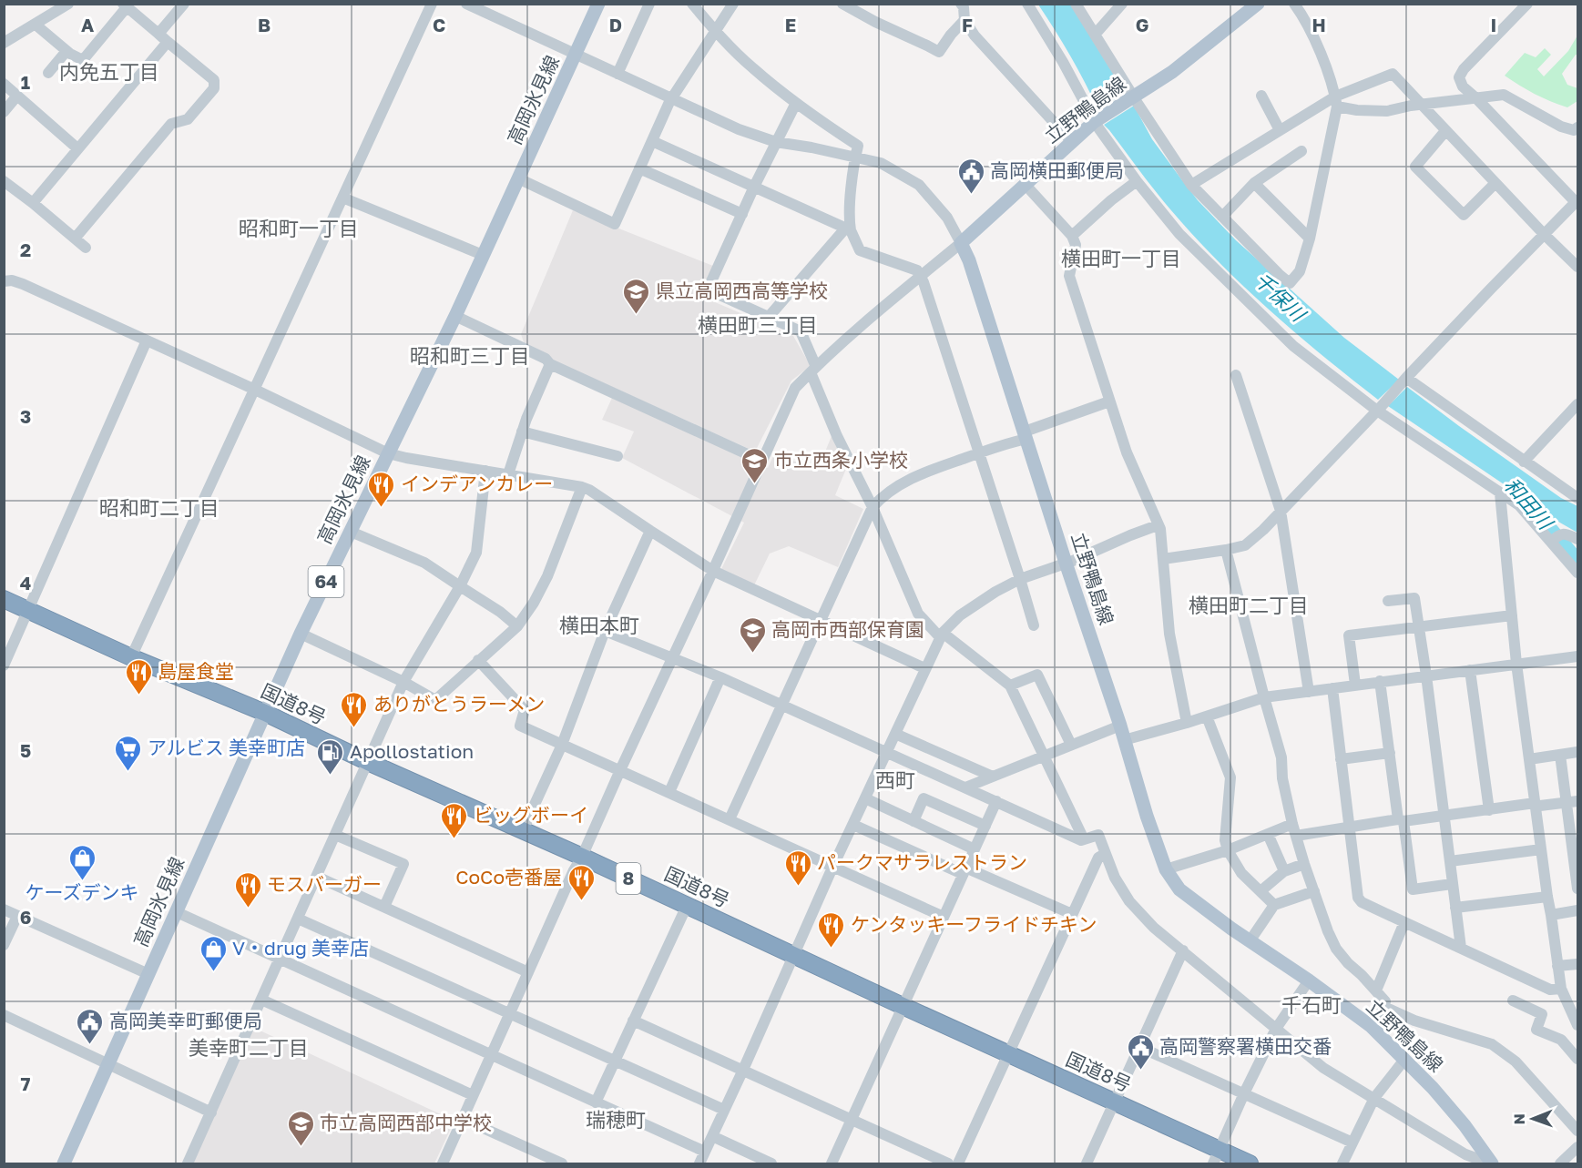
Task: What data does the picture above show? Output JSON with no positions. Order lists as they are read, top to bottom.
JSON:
{
  "streets": {
    "highway": ["国道8号", "8"],
    "main road": ["高岡氷見線", "立野鴨島線", "64"]
  },
  "crossings": [
    ["高岡氷見線", "国道8号"]
  ],
  "districts": [
    "内免五丁目",
    "昭和町一丁目",
    "横田町一丁目",
    "横田町三丁目",
    "昭和町三丁目",
    "昭和町二丁目",
    "横田町二丁目",
    "横田本町",
    "西町",
    "千石町",
    "美幸町二丁目",
    "瑞穂町"
  ],
  "water": ["千保川", "和田川"],
  "places": {
    "public building": ["高岡横田郵便局", "高岡美幸町郵便局", "高岡警察署横田交番"],
    "school or university": [
      "県立高岡西高等学校",
      "市立西条小学校",
      "高岡市西部保育園",
      "市立高岡西部中学校"
    ],
    "restaurant": [
      "インデアンカレー",
      "島屋食堂",
      "ありがとうラーメン",
      "ビッグボーイ",
      "パークマサラレストラン",
      "CoCo壱番屋",
      "モスバーガー",
      "ケンタッキーフライドチキン"
    ],
    "supermarket": ["アルビス 美幸町店"],
    "fuel station": ["Apollostation"],
    "shop": ["ケーズデンキ", "V・drug 美幸店"]
  },
  "north": "left",
  "grid": {
    "columns": [
      "A",
      "B",
      "C",
      "D",
      "E",
      "F",
      "G",
      "H",
      "I"
    ],
    "rows": [
      "1",
      "2",
      "3",
      "4",
      "5",
      "6",
      "7"
    ]
  }
}
